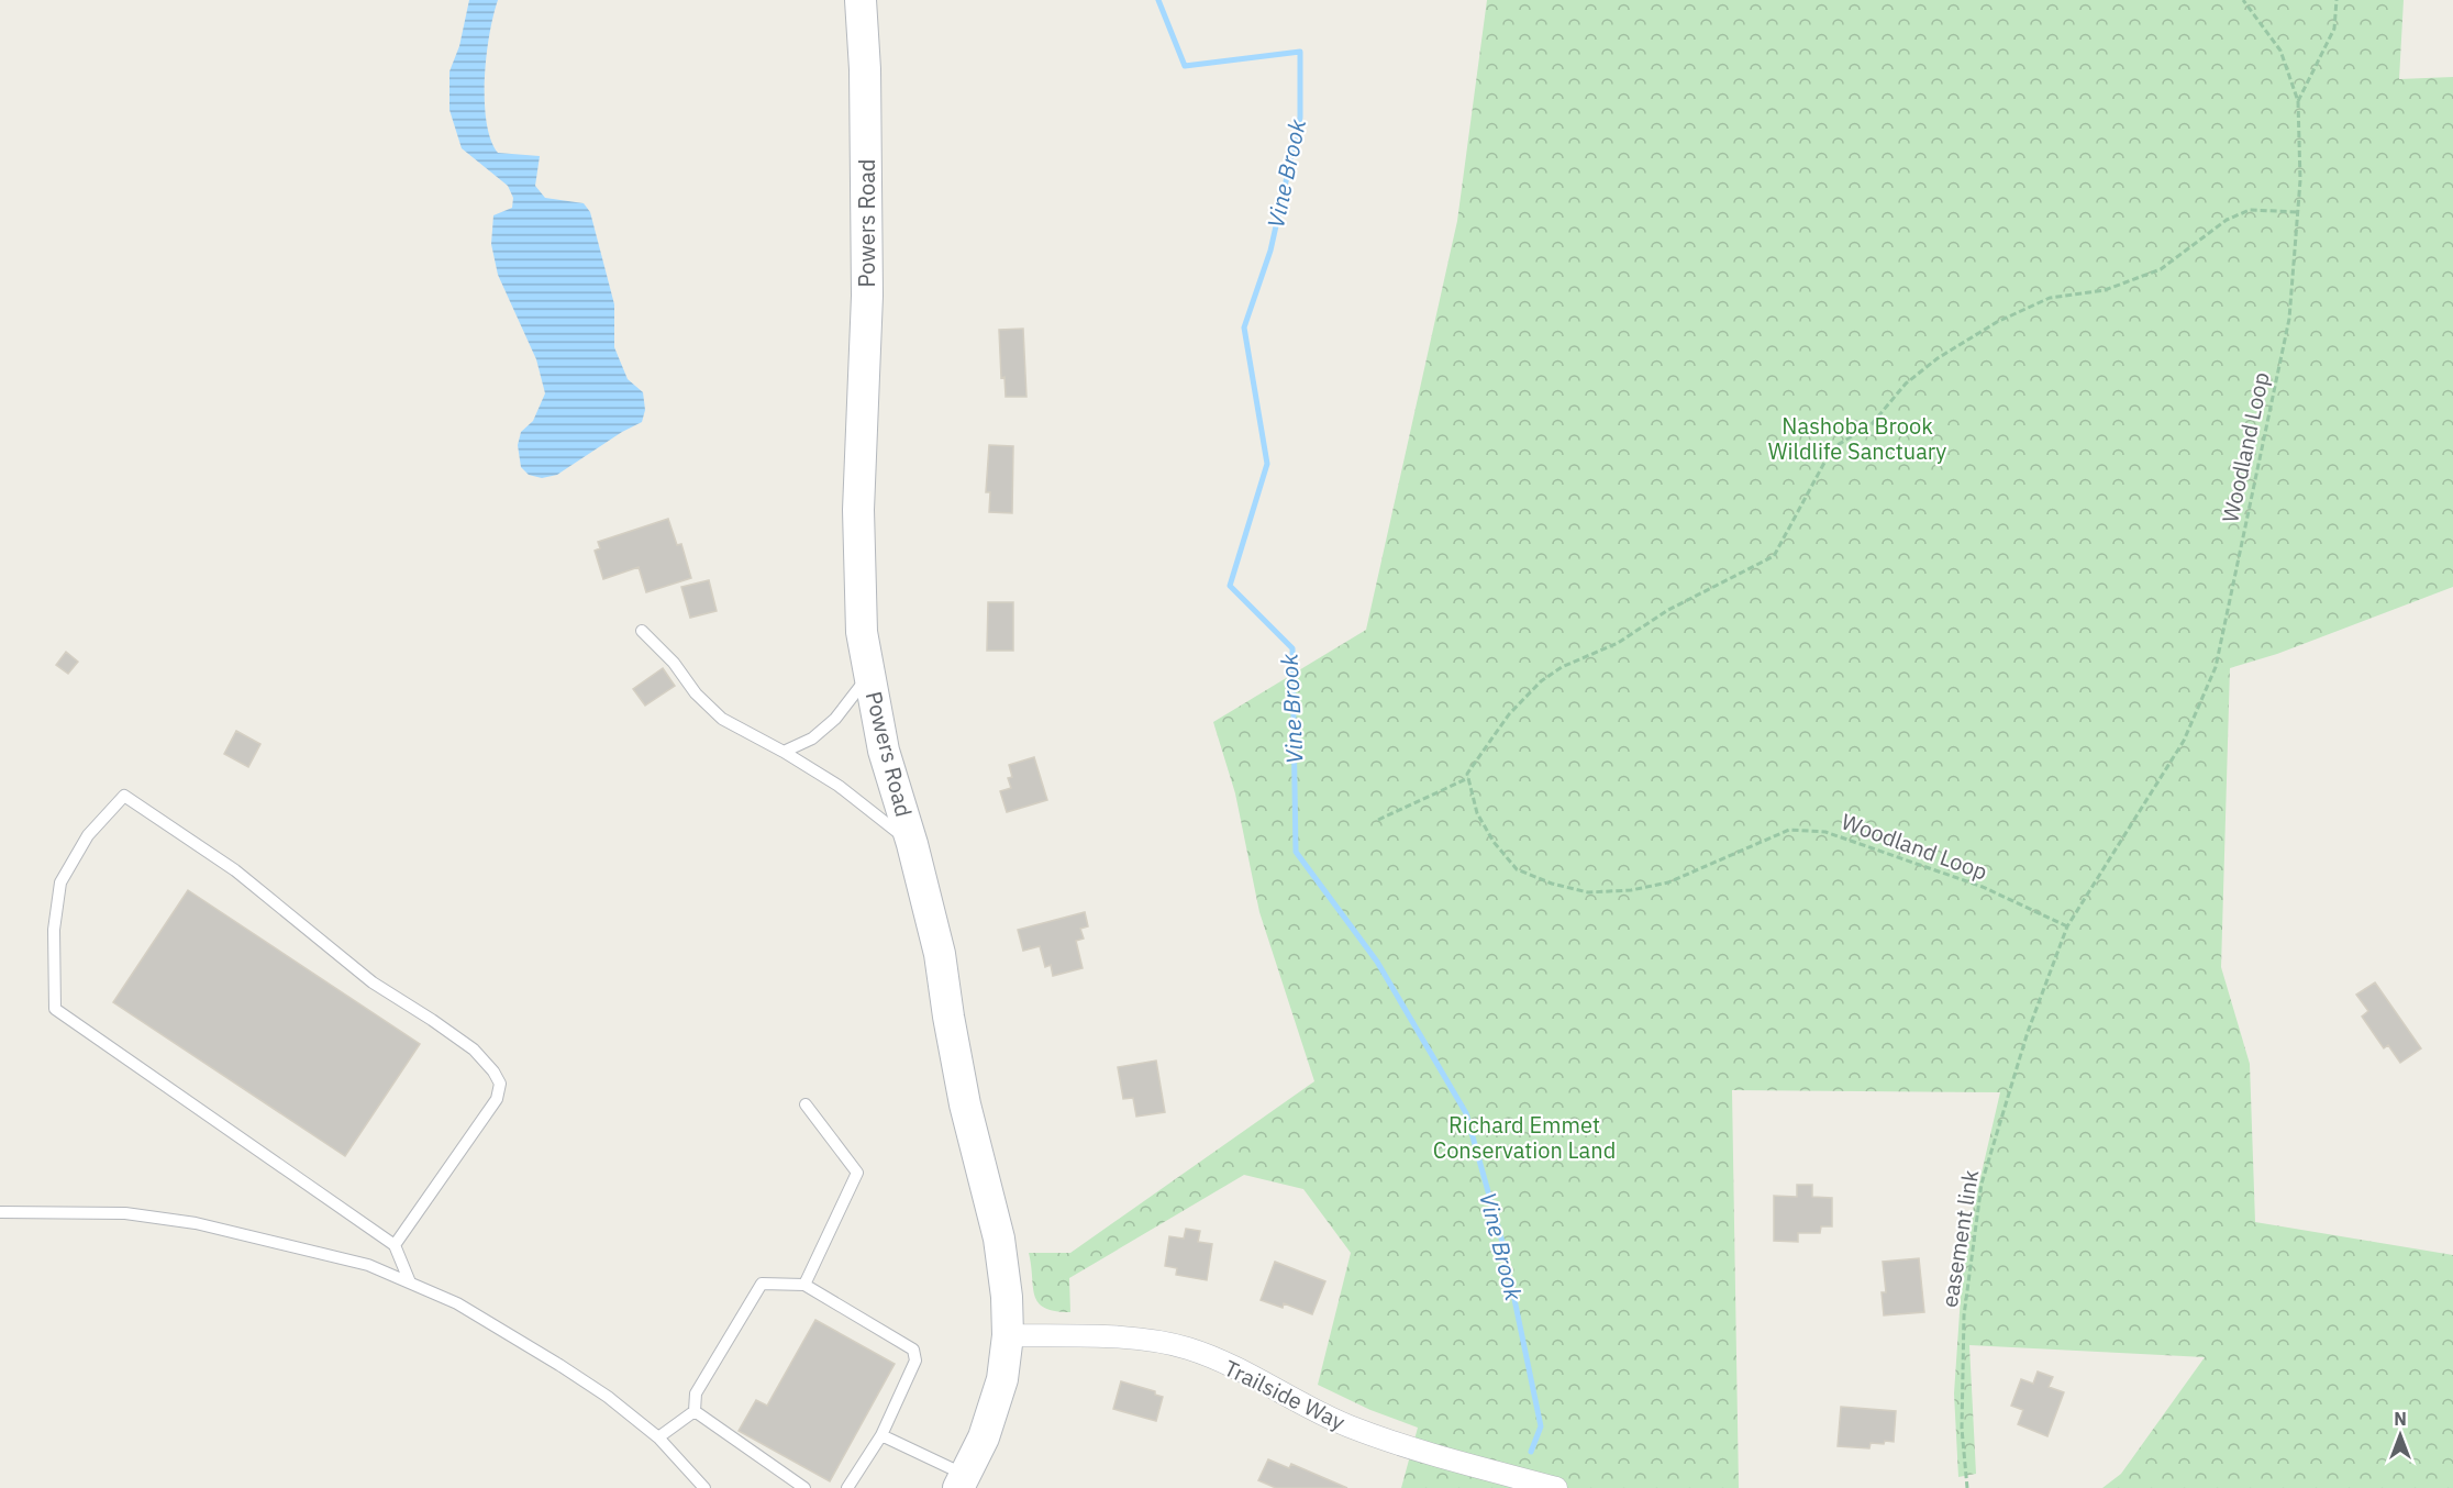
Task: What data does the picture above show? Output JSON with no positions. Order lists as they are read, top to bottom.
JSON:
{
  "streets": {
    "main road": ["Powers Road"],
    "street": ["Trailside Way"],
    "path": ["Woodland Loop", "easement link"]
  },
  "crossings": [
    ["Powers Road", "Trailside Way"],
    ["Woodland Loop", "easement link"]
  ],
  "water": ["Vine Brook"],
  "parks": ["Nashoba Brook Wildlife Sanctuary", "Richard Emmet Conservation Land"],
  "north": "top"
}
